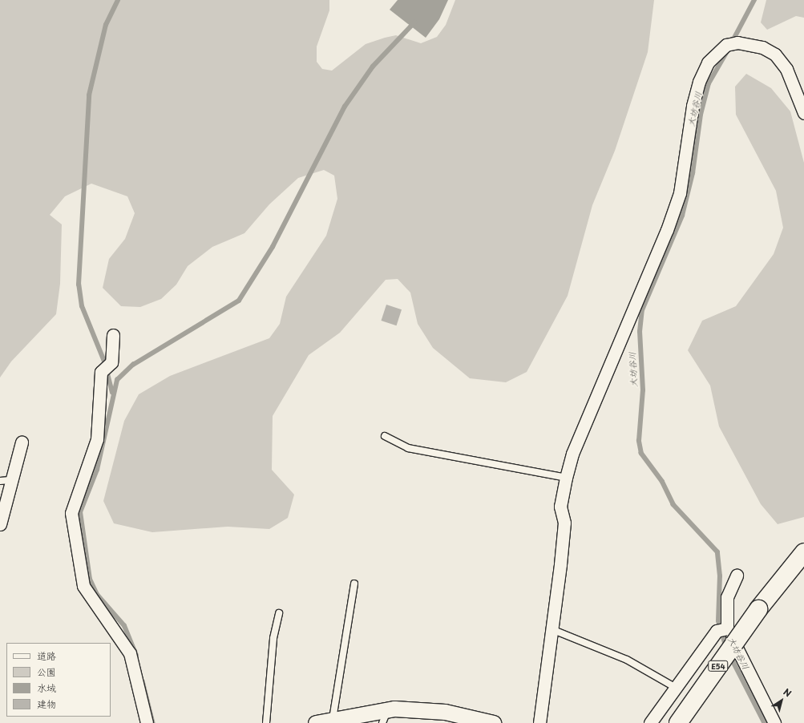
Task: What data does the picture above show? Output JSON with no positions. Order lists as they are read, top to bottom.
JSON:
{
  "streets": {
    "highway": ["E54"]
  },
  "water": ["大坊谷川"],
  "legend": [
    "道路",
    "公園",
    "水域",
    "建物"
  ],
  "north": "top right"
}
